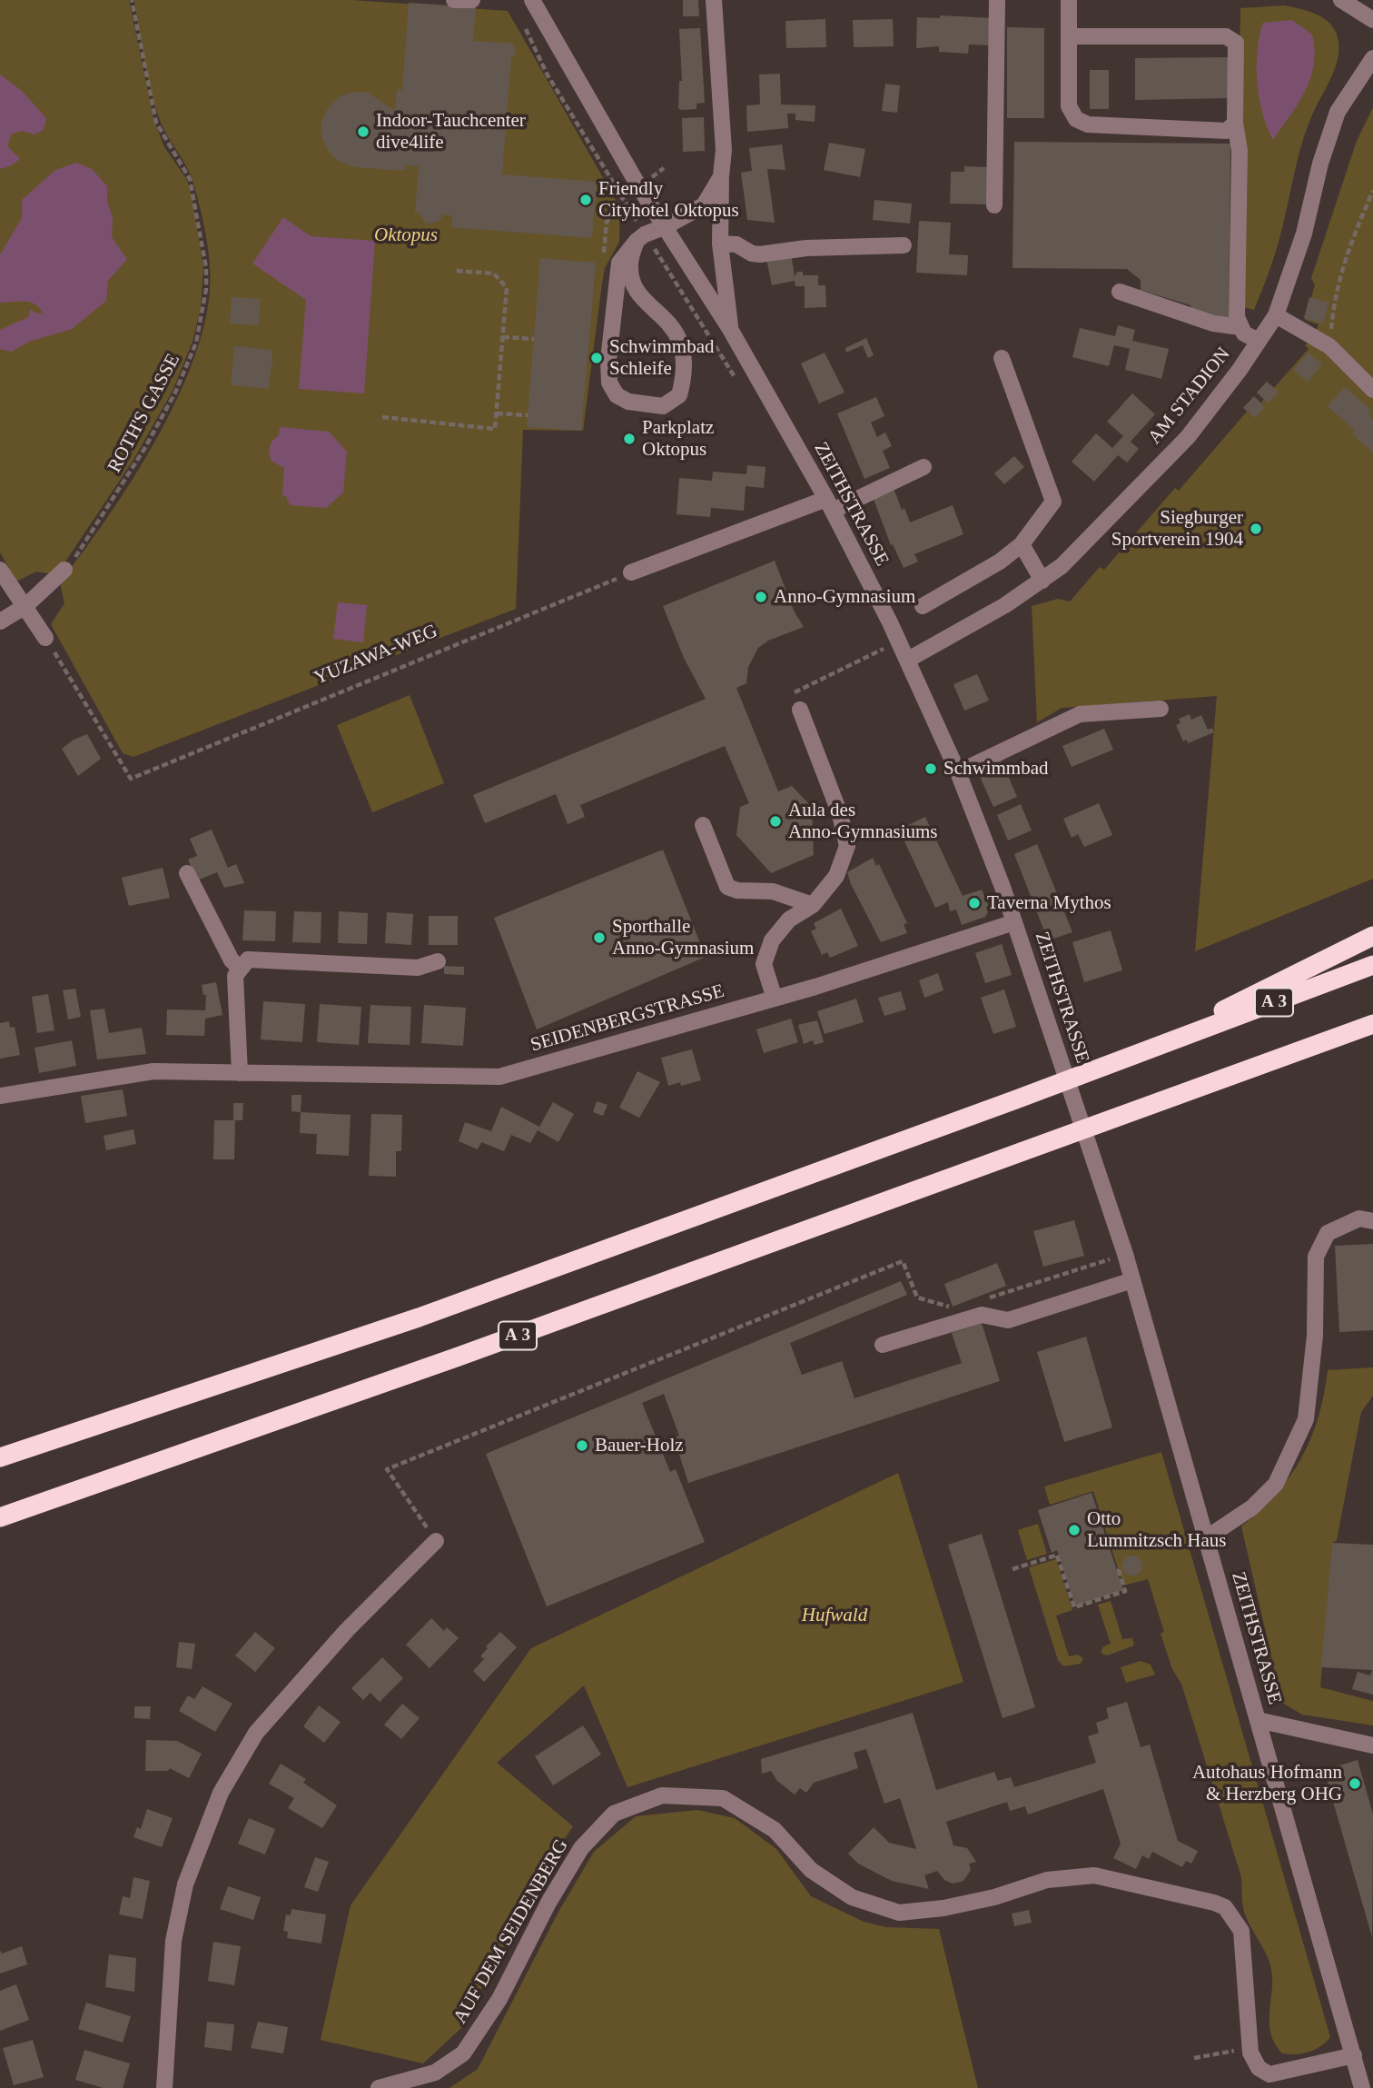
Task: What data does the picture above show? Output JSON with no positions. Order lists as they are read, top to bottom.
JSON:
{
  "streets": {
    "highway": ["A 3"],
    "street": [
      "AM STADION",
      "ZEITHSTRASSE",
      "SEIDENBERGSTRASSE",
      "AUF DEM SEIDENBERG"
    ],
    "path": ["ROTH'S GASSE", "YUZAWA-WEG"]
  },
  "crossings": [
    ["AM STADION", "ZEITHSTRASSE"],
    ["ZEITHSTRASSE", "SEIDENBERGSTRASSE"]
  ],
  "parks": ["Oktopus", "Hufwald"],
  "places": [
    "Indoor-Tauchcenter dive4life",
    "Friendly Cityhotel Oktopus",
    "Schwimmbad Schleife",
    "Parkplatz Oktopus",
    "Siegburger Sportverein 1904",
    "Anno-Gymnasium",
    "Schwimmbad",
    "Aula des Anno-Gymnasiums",
    "Taverna Mythos",
    "Sporthalle Anno-Gymnasium",
    "Bauer-Holz",
    "Otto Lummitzsch Haus",
    "Autohaus Hofmann & Herzberg OHG"
  ]
}
